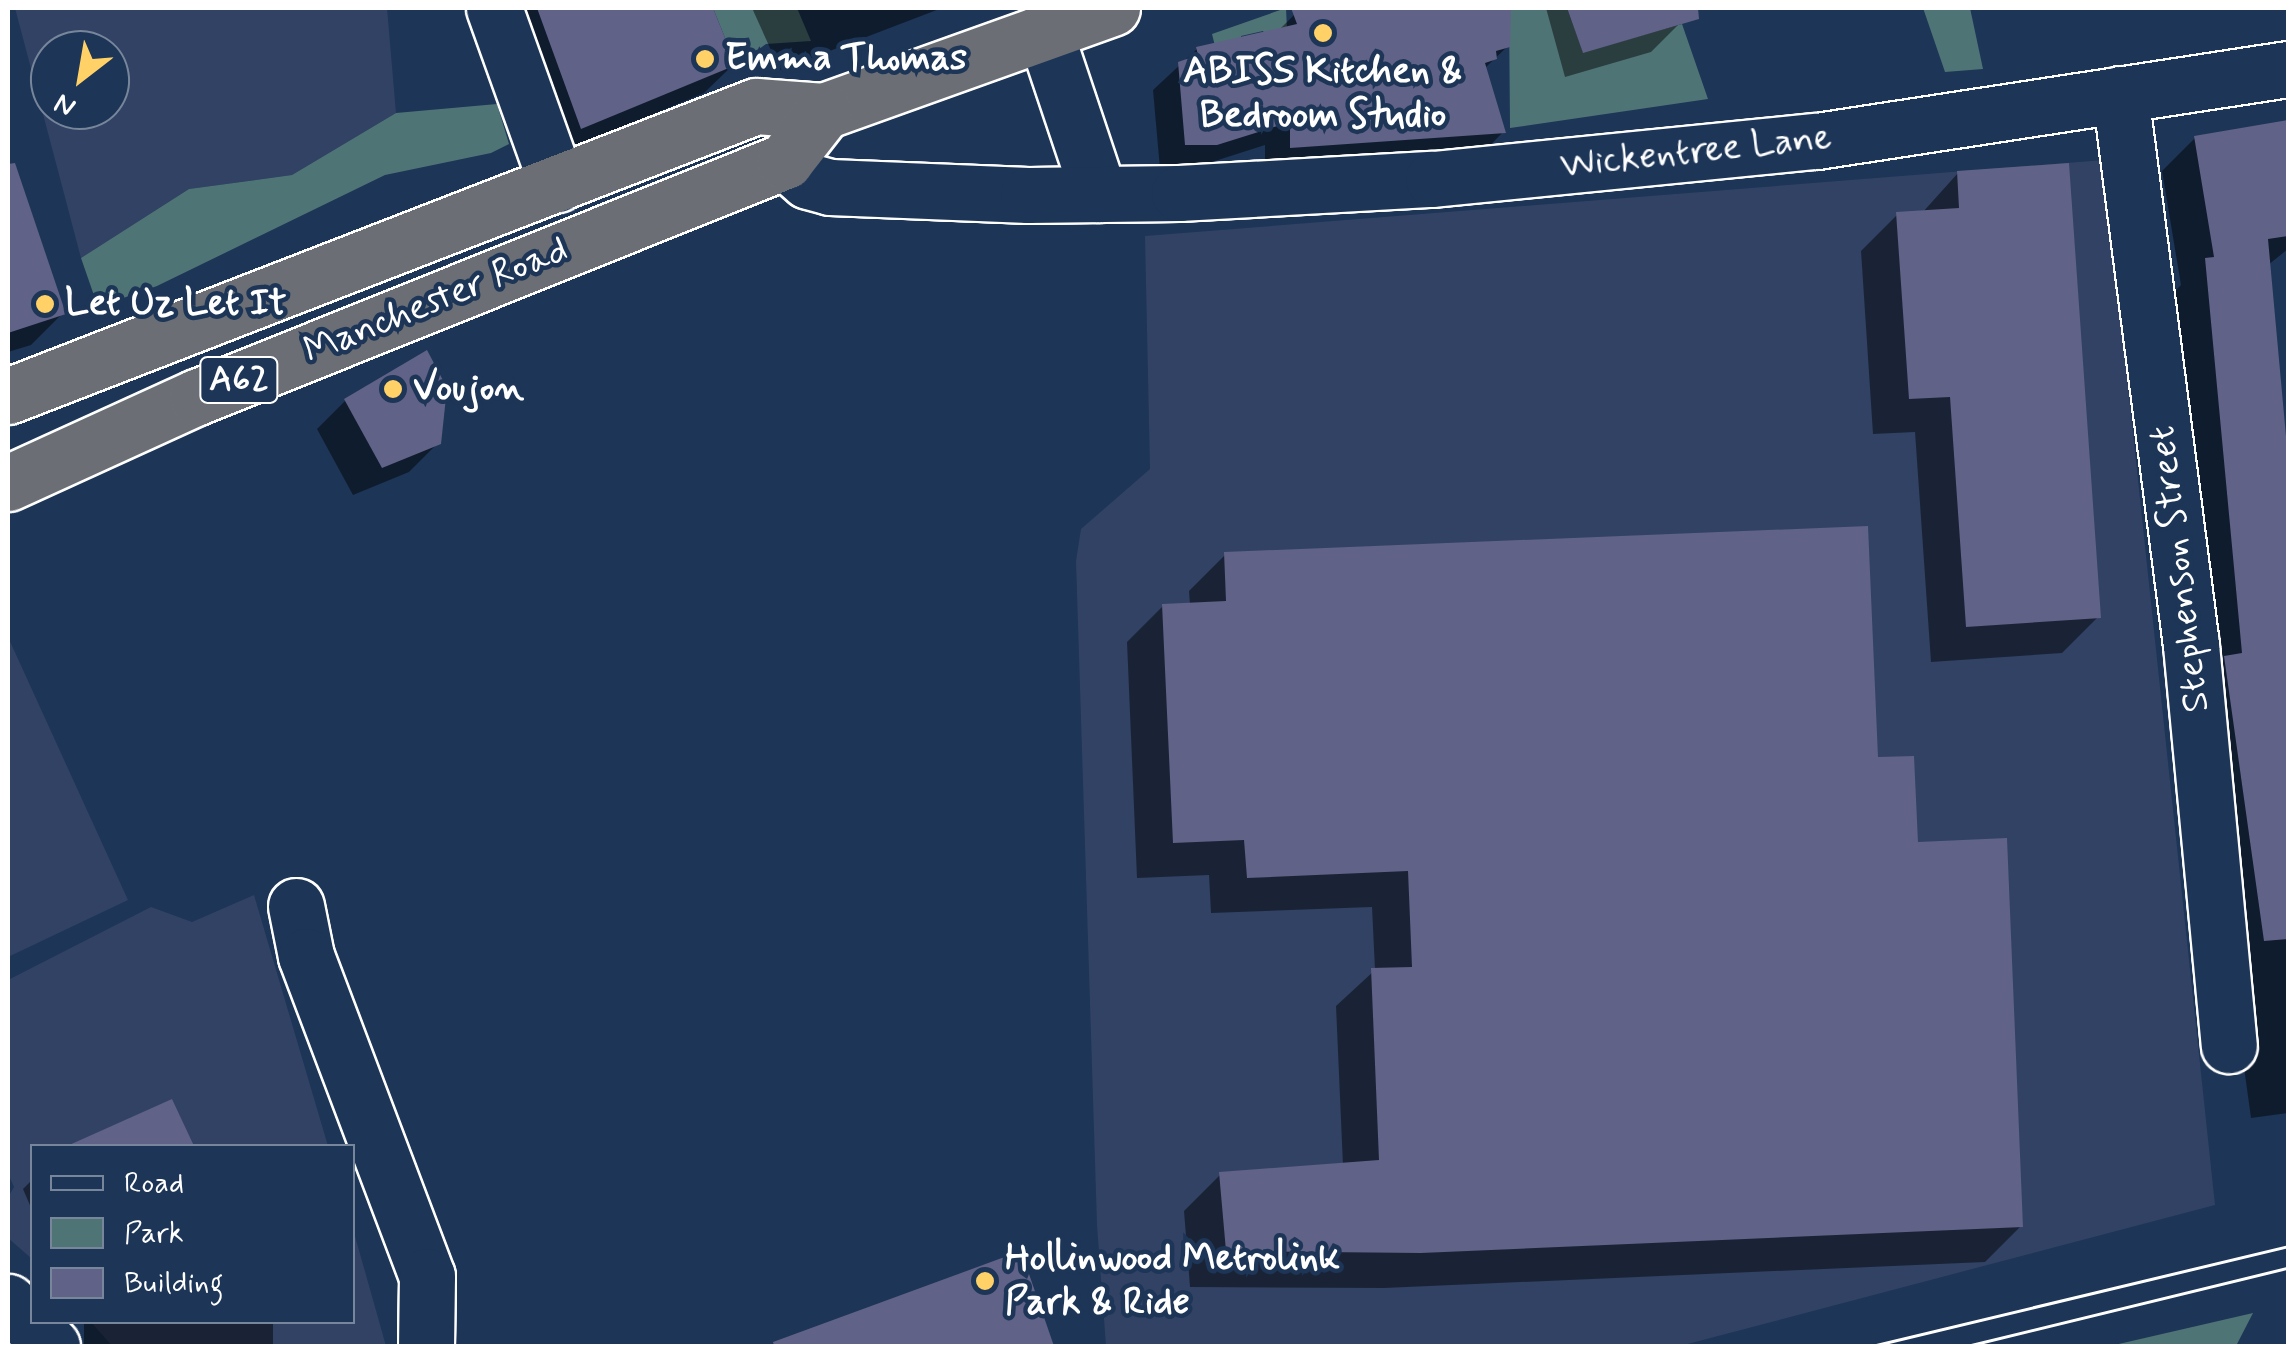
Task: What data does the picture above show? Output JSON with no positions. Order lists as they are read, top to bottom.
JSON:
{
  "streets": {
    "highway": ["Manchester Road", "A62"],
    "street": ["Wickentree Lane", "Stephenson Street"]
  },
  "crossings": [
    ["Wickentree Lane", "Manchester Road"],
    ["Wickentree Lane", "A62"],
    ["Wickentree Lane", "Stephenson Street"],
    ["Manchester Road", "A62"]
  ],
  "places": [
    "ABISS Kitchen & Bedroom Studio",
    "Emma Thomas",
    "Let Uz Let It",
    "Voujon",
    "Hollinwood Metrolink Park & Ride"
  ],
  "legend": ["Road", "Park", "Building"],
  "north": "bottom left"
}
